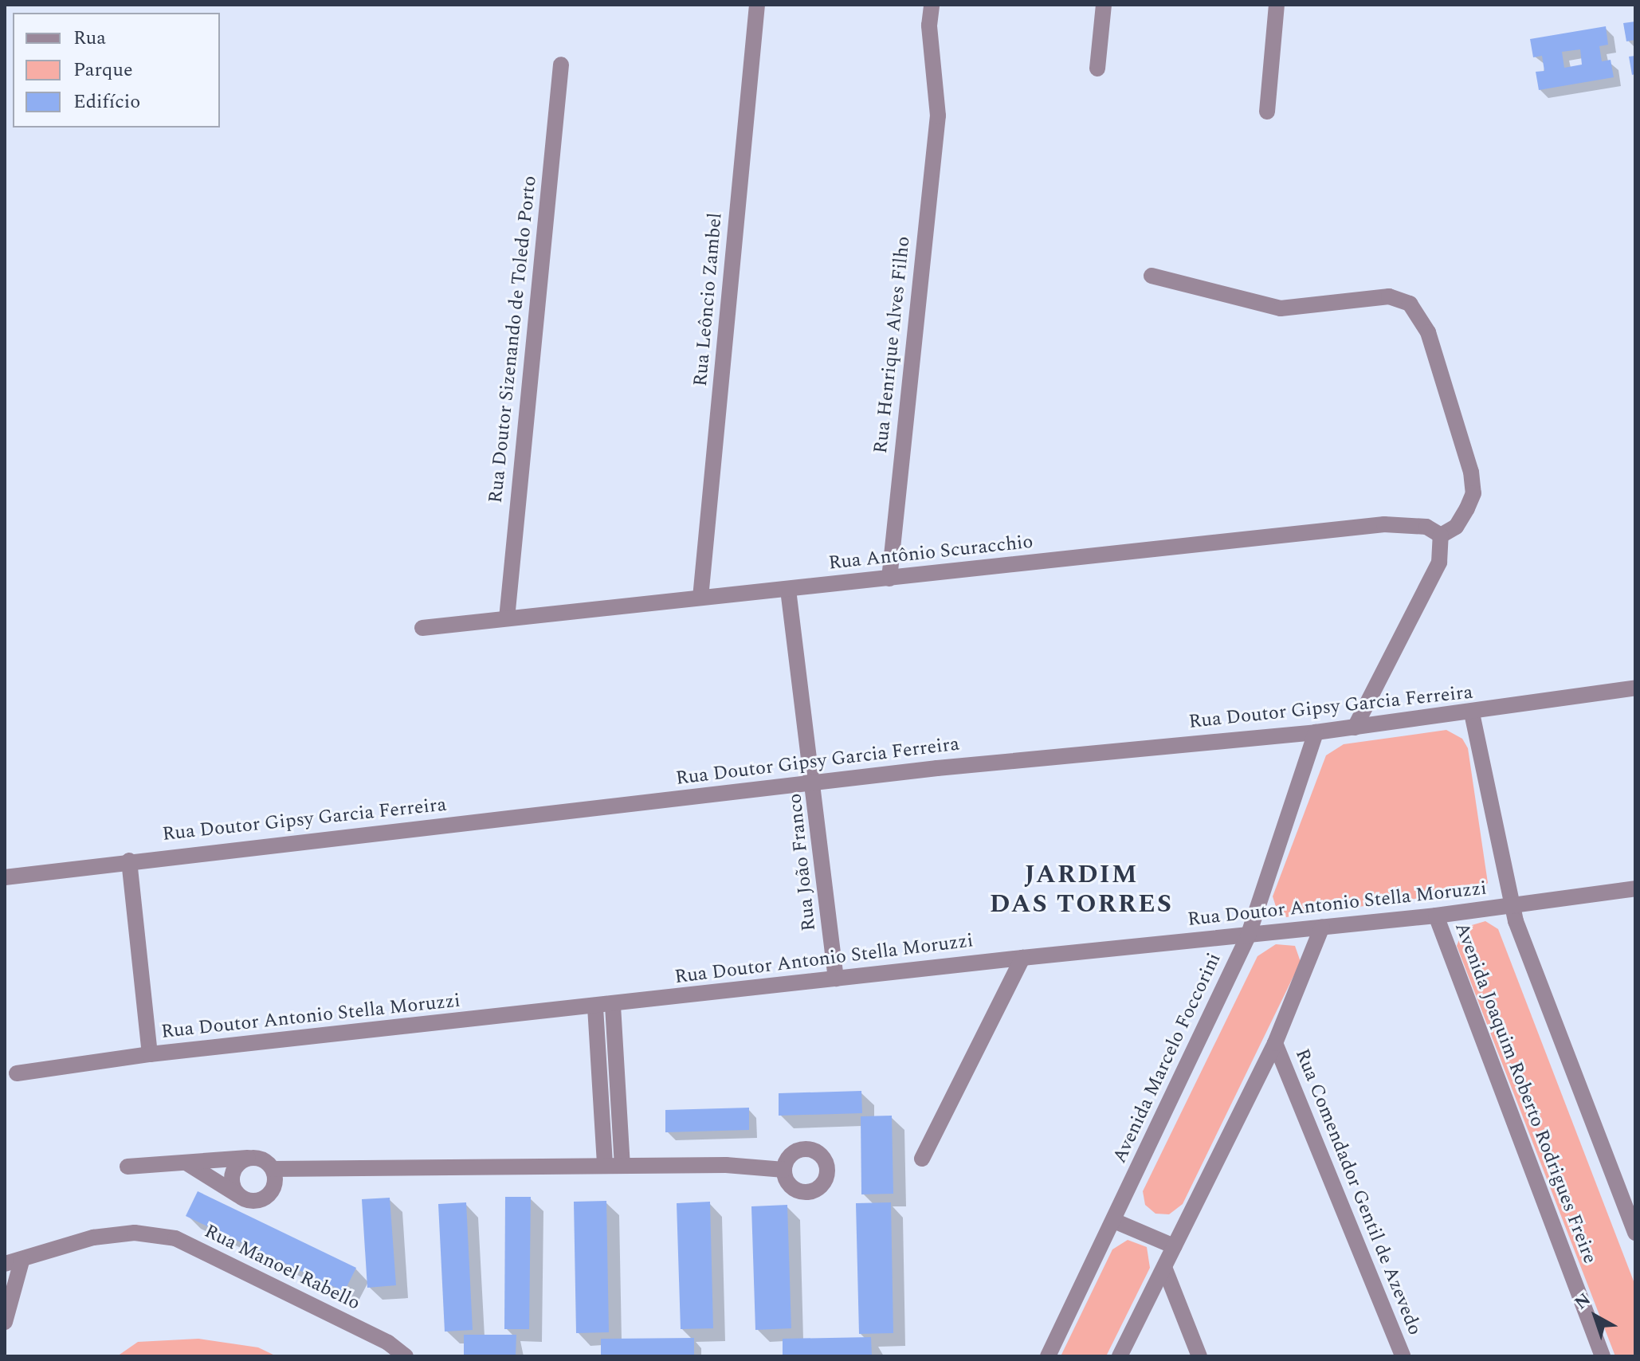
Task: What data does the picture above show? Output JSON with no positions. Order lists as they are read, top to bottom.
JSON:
{
  "streets": {
    "street": [
      "Rua Leôncio Zambel",
      "Rua Doutor Sizenando de Toledo Porto",
      "Rua Henrique Alves Filho",
      "Rua Antônio Scuracchio",
      "Rua Doutor Gipsy Garcia Ferreira",
      "Rua João Franco",
      "Rua Doutor Antonio Stella Moruzzi",
      "Avenida Marcelo Foccorini",
      "Avenida Joaquim Roberto Rodrigues Freire",
      "Rua Comendador Gentil de Azevedo",
      "Rua Manoel Rabello"
    ]
  },
  "crossings": [
    ["Rua Leôncio Zambel", "Rua Antônio Scuracchio"],
    ["Rua Doutor Sizenando de Toledo Porto", "Rua Antônio Scuracchio"],
    ["Rua Henrique Alves Filho", "Rua Antônio Scuracchio"],
    ["Rua Antônio Scuracchio", "Rua João Franco"],
    ["Rua Doutor Gipsy Garcia Ferreira", "Rua João Franco"],
    ["Rua Doutor Gipsy Garcia Ferreira", "Avenida Marcelo Foccorini"],
    ["Rua João Franco", "Rua Doutor Antonio Stella Moruzzi"],
    ["Rua Doutor Antonio Stella Moruzzi", "Avenida Marcelo Foccorini"],
    ["Rua Doutor Antonio Stella Moruzzi", "Avenida Joaquim Roberto Rodrigues Freire"]
  ],
  "districts": ["JARDIM DAS TORRES"],
  "legend": ["Rua", "Parque", "Edifício"],
  "north": "top left"
}
